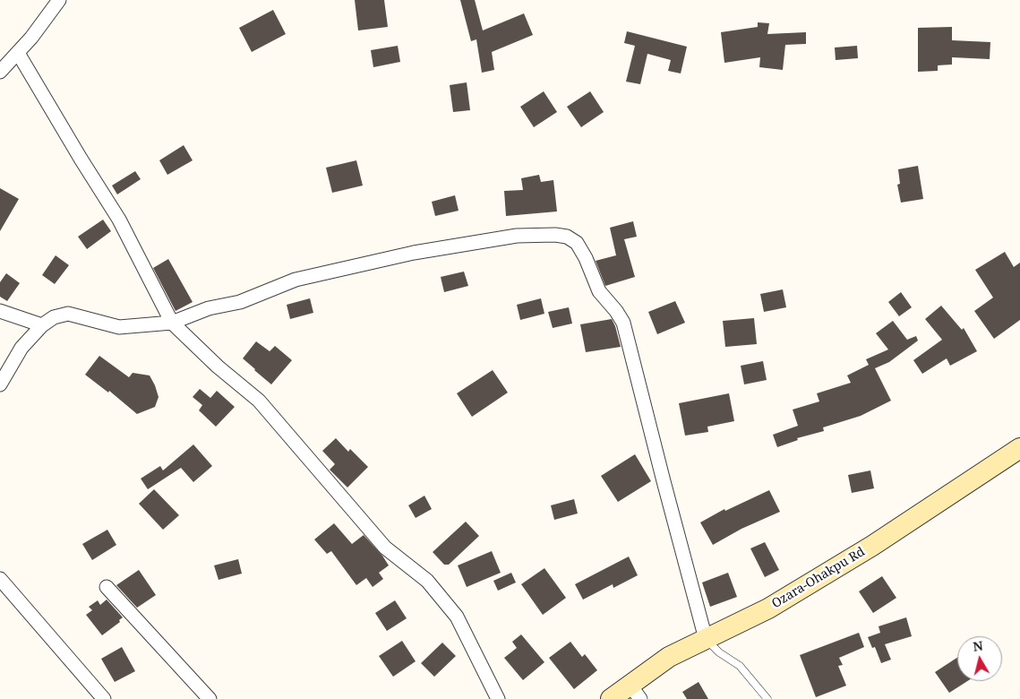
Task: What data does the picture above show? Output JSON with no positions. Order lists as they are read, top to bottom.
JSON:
{
  "streets": {
    "main road": ["Ozara-Ohakpu Rd"]
  },
  "north": "top"
}
